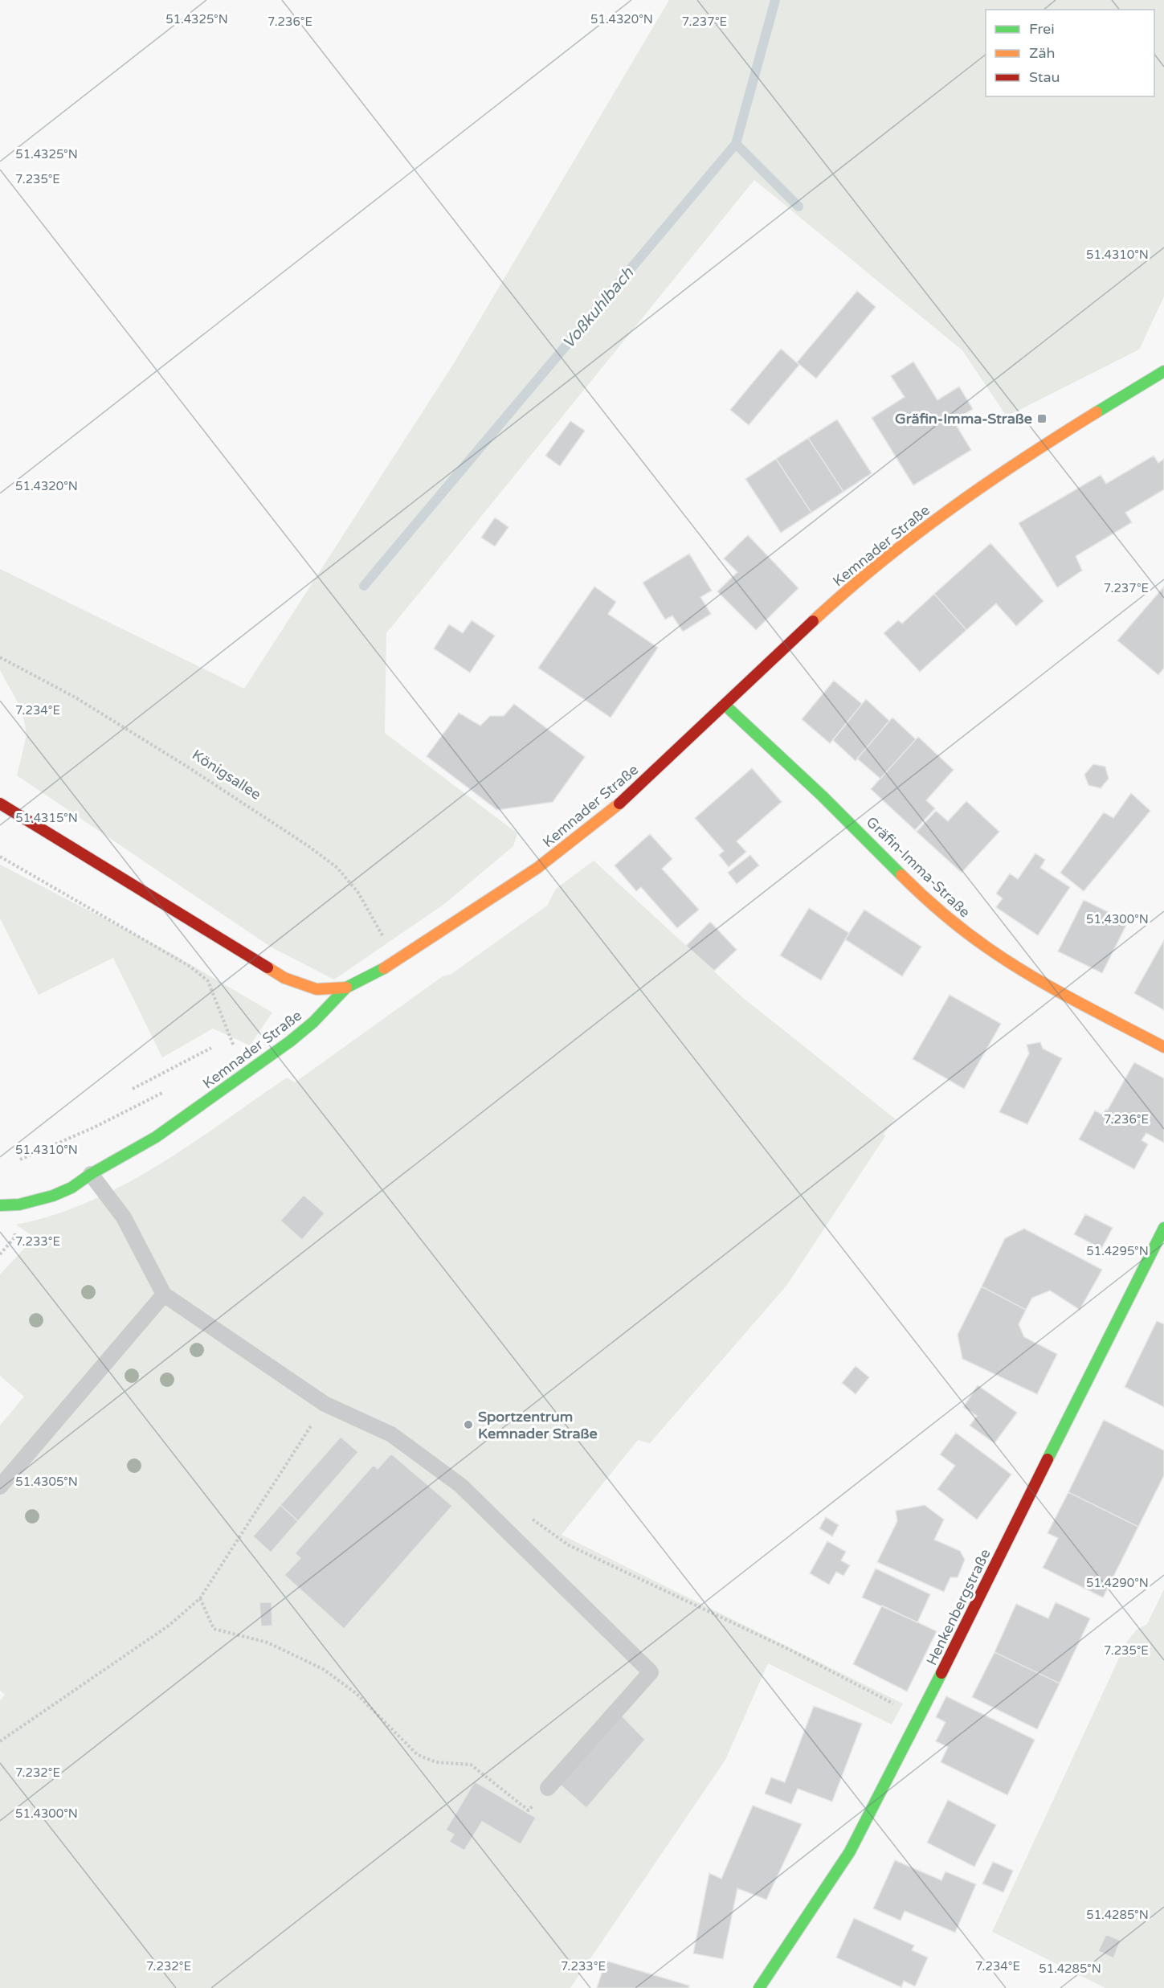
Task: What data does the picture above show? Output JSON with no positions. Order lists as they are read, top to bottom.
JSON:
{
  "streets": {
    "street": ["Kemnader Straße", "Gräfin-Imma-Straße", "Henkenbergstraße"],
    "path": ["Königsallee"]
  },
  "crossings": [
    ["Kemnader Straße", "Königsallee"],
    ["Kemnader Straße", "Gräfin-Imma-Straße"]
  ],
  "water": ["Voßkuhlbach"],
  "places": {
    "transit": ["Gräfin-Imma-Straße"],
    "other": ["Sportzentrum Kemnader Straße"]
  },
  "legend": ["Frei", "Zäh", "Stau"],
  "coordinates": [
    "51.4325°N",
    "51.4320°N",
    "7.236°E",
    "7.237°E",
    "7.235°E",
    "51.4310°N",
    "7.234°E",
    "51.4315°N",
    "51.4300°N",
    "7.233°E",
    "51.4295°N",
    "51.4305°N",
    "51.4290°N",
    "7.232°E",
    "51.4285°N"
  ]
}
